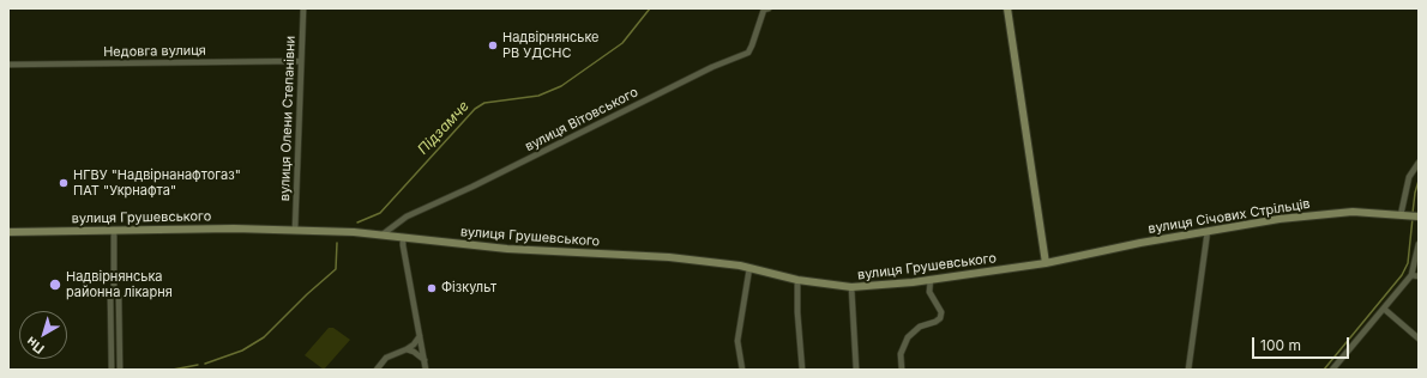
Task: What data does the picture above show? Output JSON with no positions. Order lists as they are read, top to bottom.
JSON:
{
  "streets": {
    "street": [
      "Недовга вулиця",
      "вулиця Олени Степанівни",
      "вулиця Вітовського",
      "вулиця Січових Стрільців",
      "вулиця Грушевського"
    ]
  },
  "crossings": [
    ["Недовга вулиця", "вулиця Олени Степанівни"],
    ["вулиця Олени Степанівни", "вулиця Грушевського"],
    ["вулиця Вітовського", "вулиця Грушевського"],
    ["вулиця Січових Стрільців", "вулиця Грушевського"]
  ],
  "water": ["Підзамче"],
  "places": [
    "Надвірнянське РВ УДСНС",
    "НГВУ \"Надвірнанафтогаз\" ПАТ \"Укрнафта\"",
    "Надвірнянська районна лікарня",
    "Фізкульт"
  ],
  "scale_bar": "100 m",
  "north": "bottom left"
}
